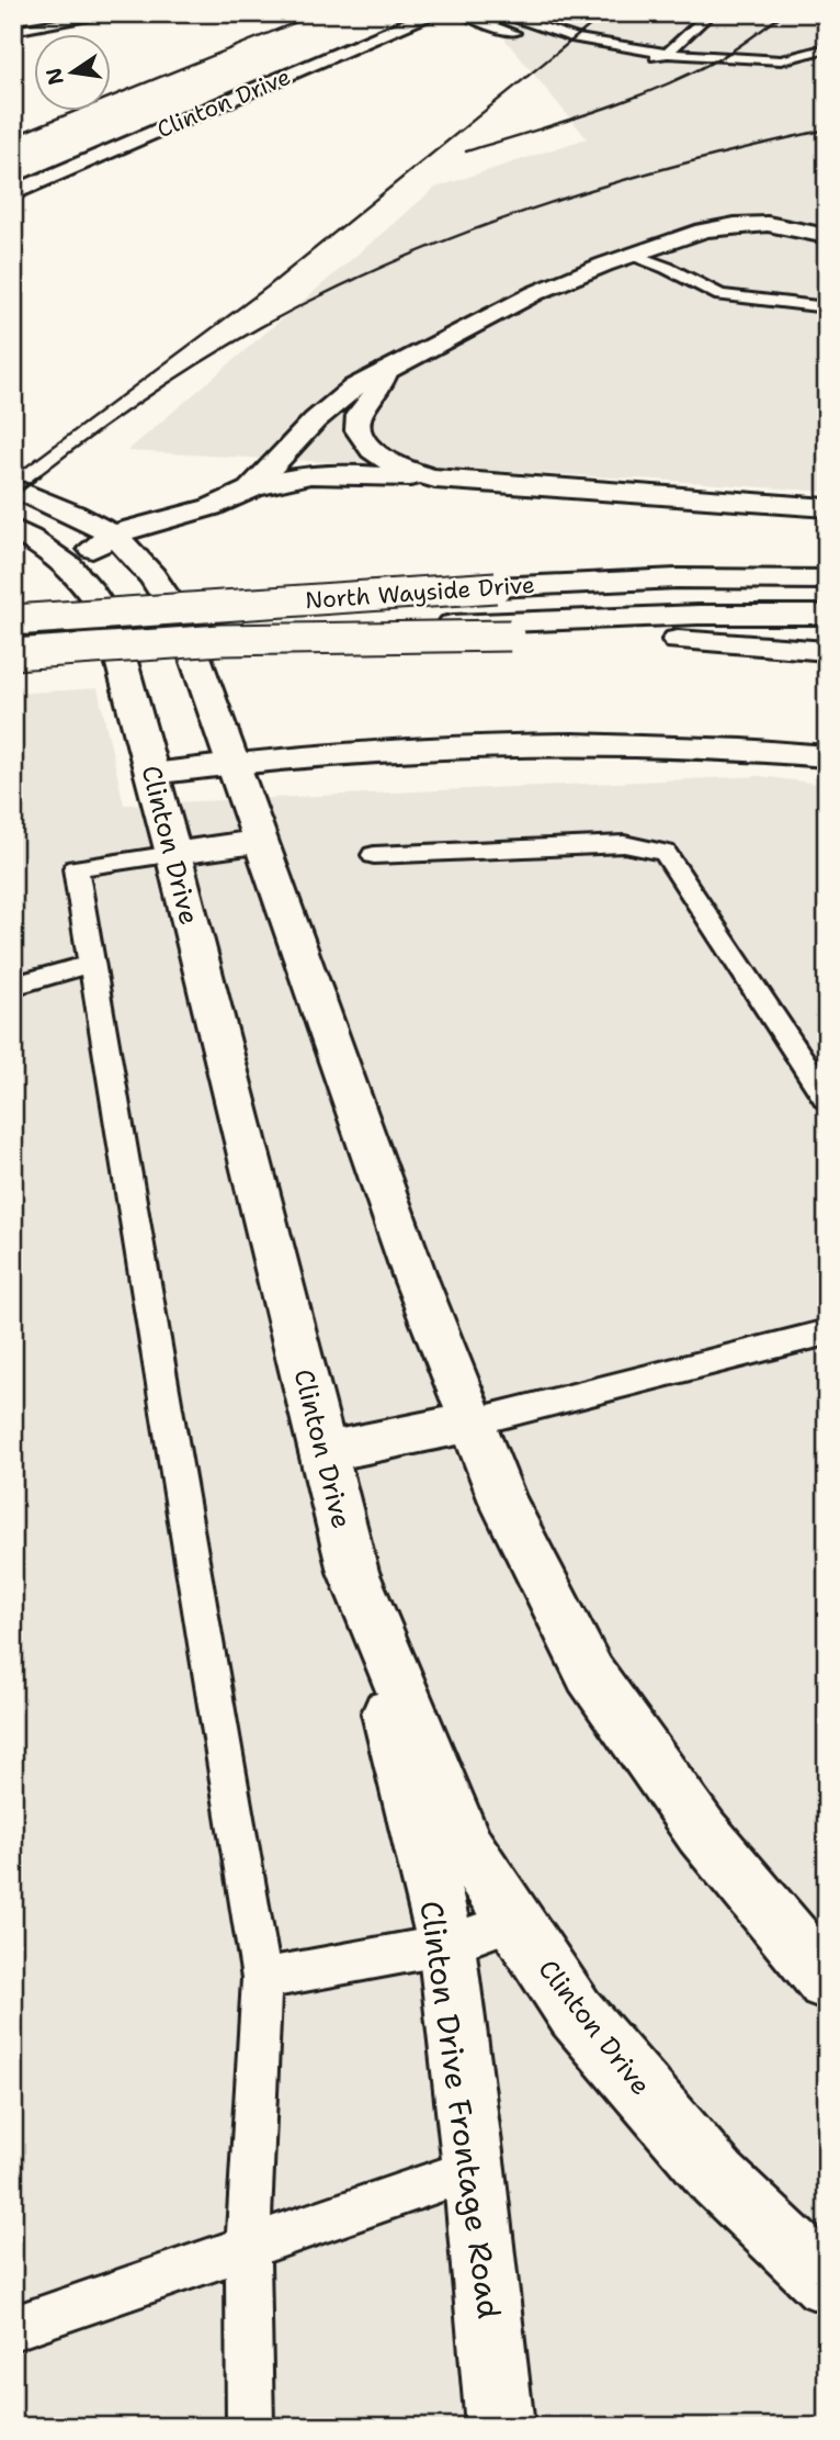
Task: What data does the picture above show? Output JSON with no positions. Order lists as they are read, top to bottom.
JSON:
{
  "streets": {
    "main road": ["Clinton Drive", "North Wayside Drive", "Clinton Drive Frontage Road"]
  },
  "crossings": [
    ["Clinton Drive", "Clinton Drive Frontage Road"]
  ],
  "north": "left"
}
